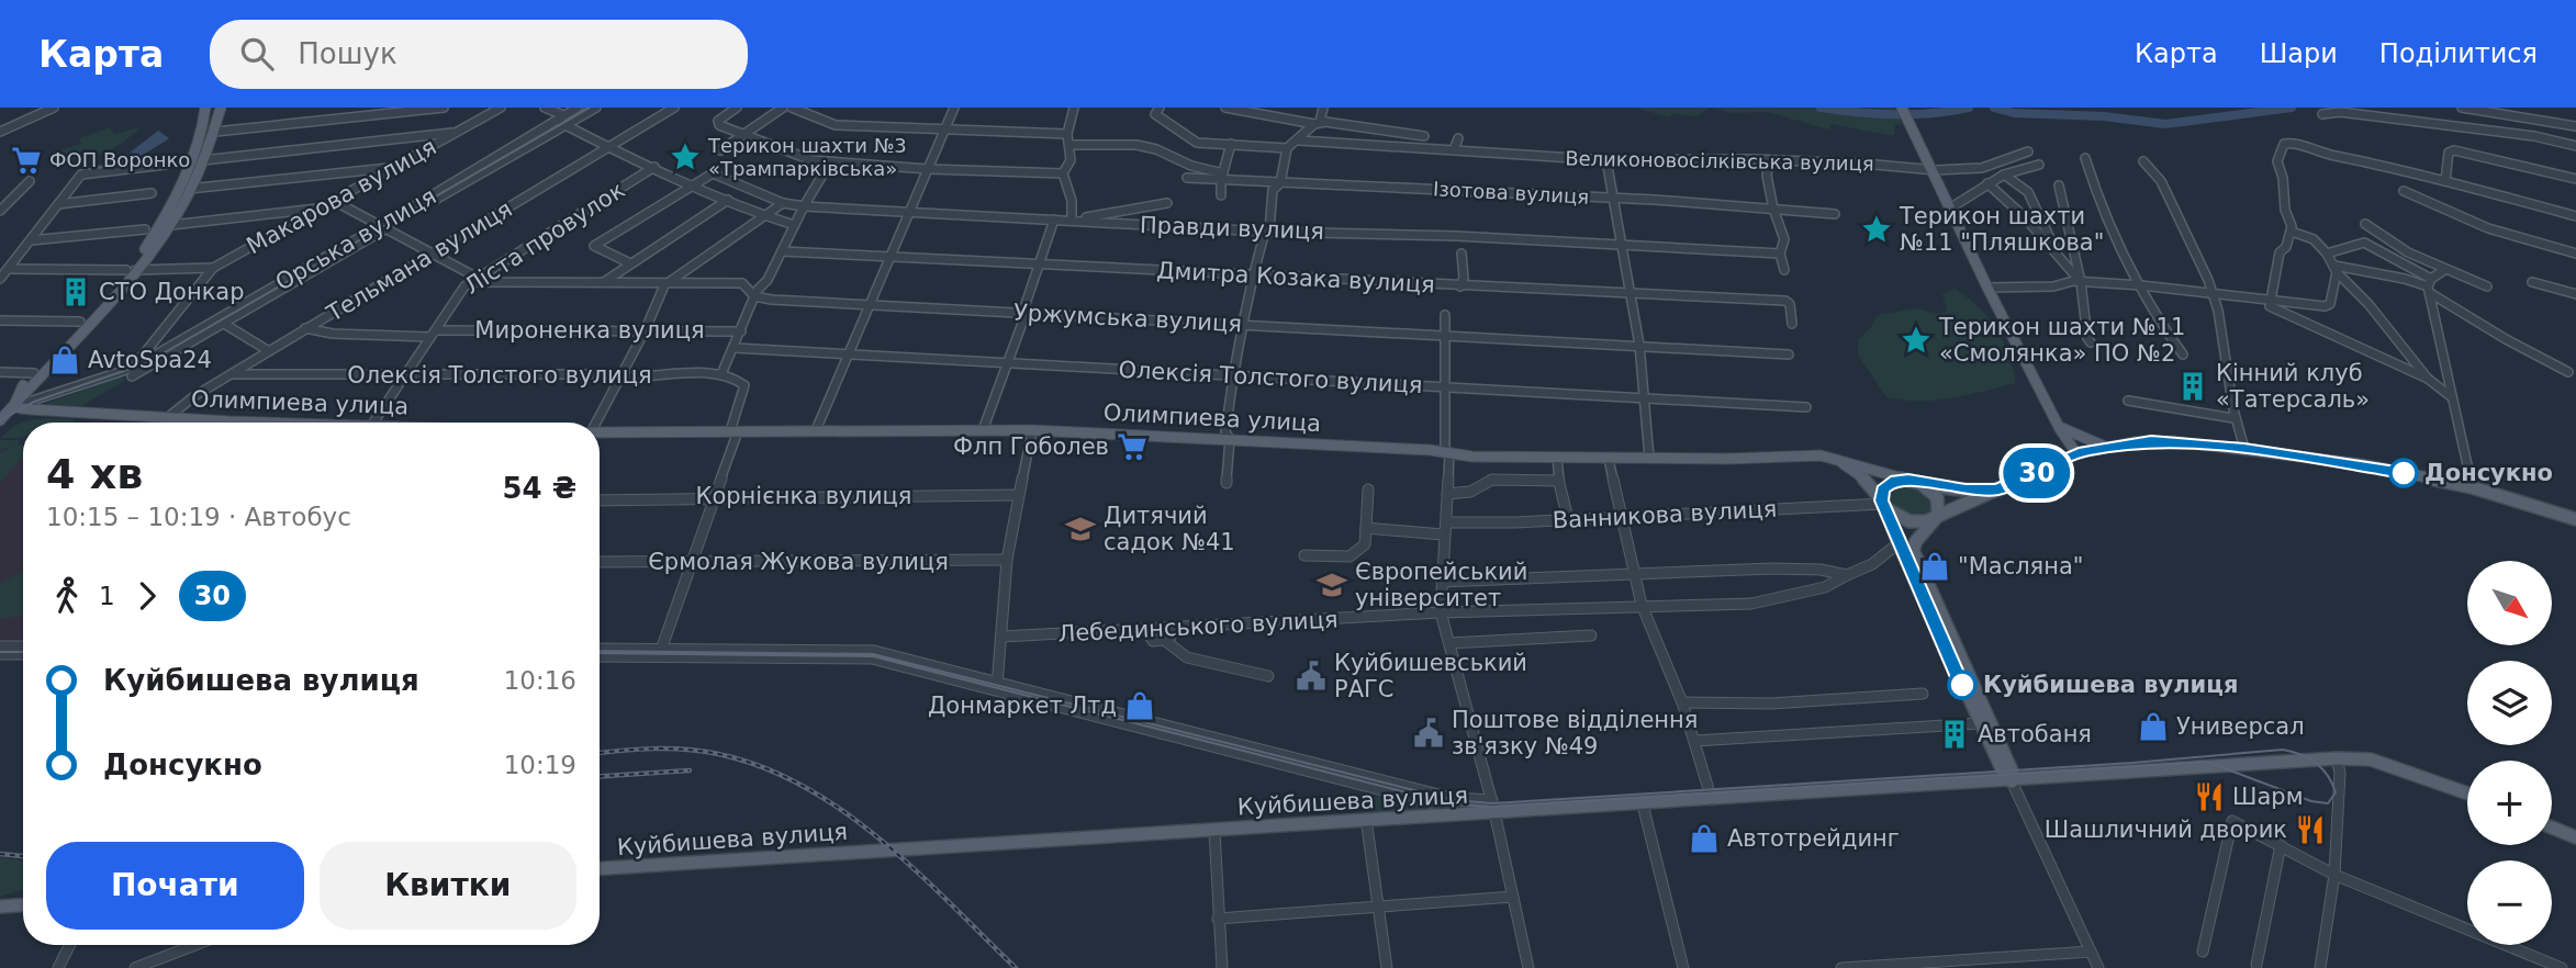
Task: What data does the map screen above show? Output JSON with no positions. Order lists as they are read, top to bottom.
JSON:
{
  "streets": {
    "main road": ["Олимпиева улица", "Куйбишева вулиця"],
    "street": [
      "Великоновосілківська вулиця",
      "Ізотова вулиця",
      "Макарова вулиця",
      "Правди вулиця",
      "Ліста провулок",
      "Орська вулиця",
      "Тельмана вулиця",
      "Дмитра Козака вулиця",
      "Уржумська вулиця",
      "Мироненка вулиця",
      "Олексія Толстого вулиця",
      "Корнієнка вулиця",
      "Ванникова вулиця",
      "Єрмолая Жукова вулиця",
      "Лебединського вулиця"
    ]
  },
  "crossings": [
    ["Макарова вулиця", "Орська вулиця"],
    ["Правди вулиця", "Ліста провулок"],
    ["Правди вулиця", "Орська вулиця"],
    ["Правди вулиця", "Тельмана вулиця"],
    ["Ліста провулок", "Уржумська вулиця"],
    ["Ліста провулок", "Мироненка вулиця"],
    ["Ліста провулок", "Олексія Толстого вулиця"],
    ["Орська вулиця", "Олимпиева улица"],
    ["Тельмана вулиця", "Олексія Толстого вулиця"],
    ["Тельмана вулиця", "Олимпиева улица"]
  ],
  "places": {
    "place": ["Терикон шахти №3 «Трампарківська»", "Терикон шахти №11 \"Пляшкова\"", "Терикон шахти №11 «Смолянка» ПО №2"],
    "supermarket": ["ФОП Воронко", "Флп Гоболев"],
    "building": ["СТО Донкар", "Кінний клуб «Татерсаль»", "Автобаня"],
    "shop": [
      "AvtoSpa24",
      "\"Масляна\"",
      "Донмаркет Лтд",
      "Универсал",
      "Автотрейдинг"
    ],
    "other": ["Донсукно", "Куйбишева вулиця"],
    "school or university": ["Дитячий садок №41", "Європейський університет"],
    "public building": ["Куйбишевський РАГС", "Поштове відділення зв'язку №49"],
    "restaurant": ["Шарм", "Шашличний дворик"]
  },
  "lines": ["bus line 30"],
  "north": "bottom right",
  "page": {
    "header": "Карта",
    "search": "Пошук",
    "nav": ["Карта", "Шари", "Поділитися"],
    "on_map": "30",
    "heading": ["4 хв", "10:15 – 10:19 · Автобус", "54 ₴"],
    "legs": ["1", "30"],
    "map_buttons": ["+", "−"],
    "list": [
      {
        "name": "Куйбишева вулиця",
        "value": "10:16"
      },
      {
        "name": "Донсукно",
        "value": "10:19"
      }
    ],
    "buttons": ["Почати", "Квитки"]
  }
}
